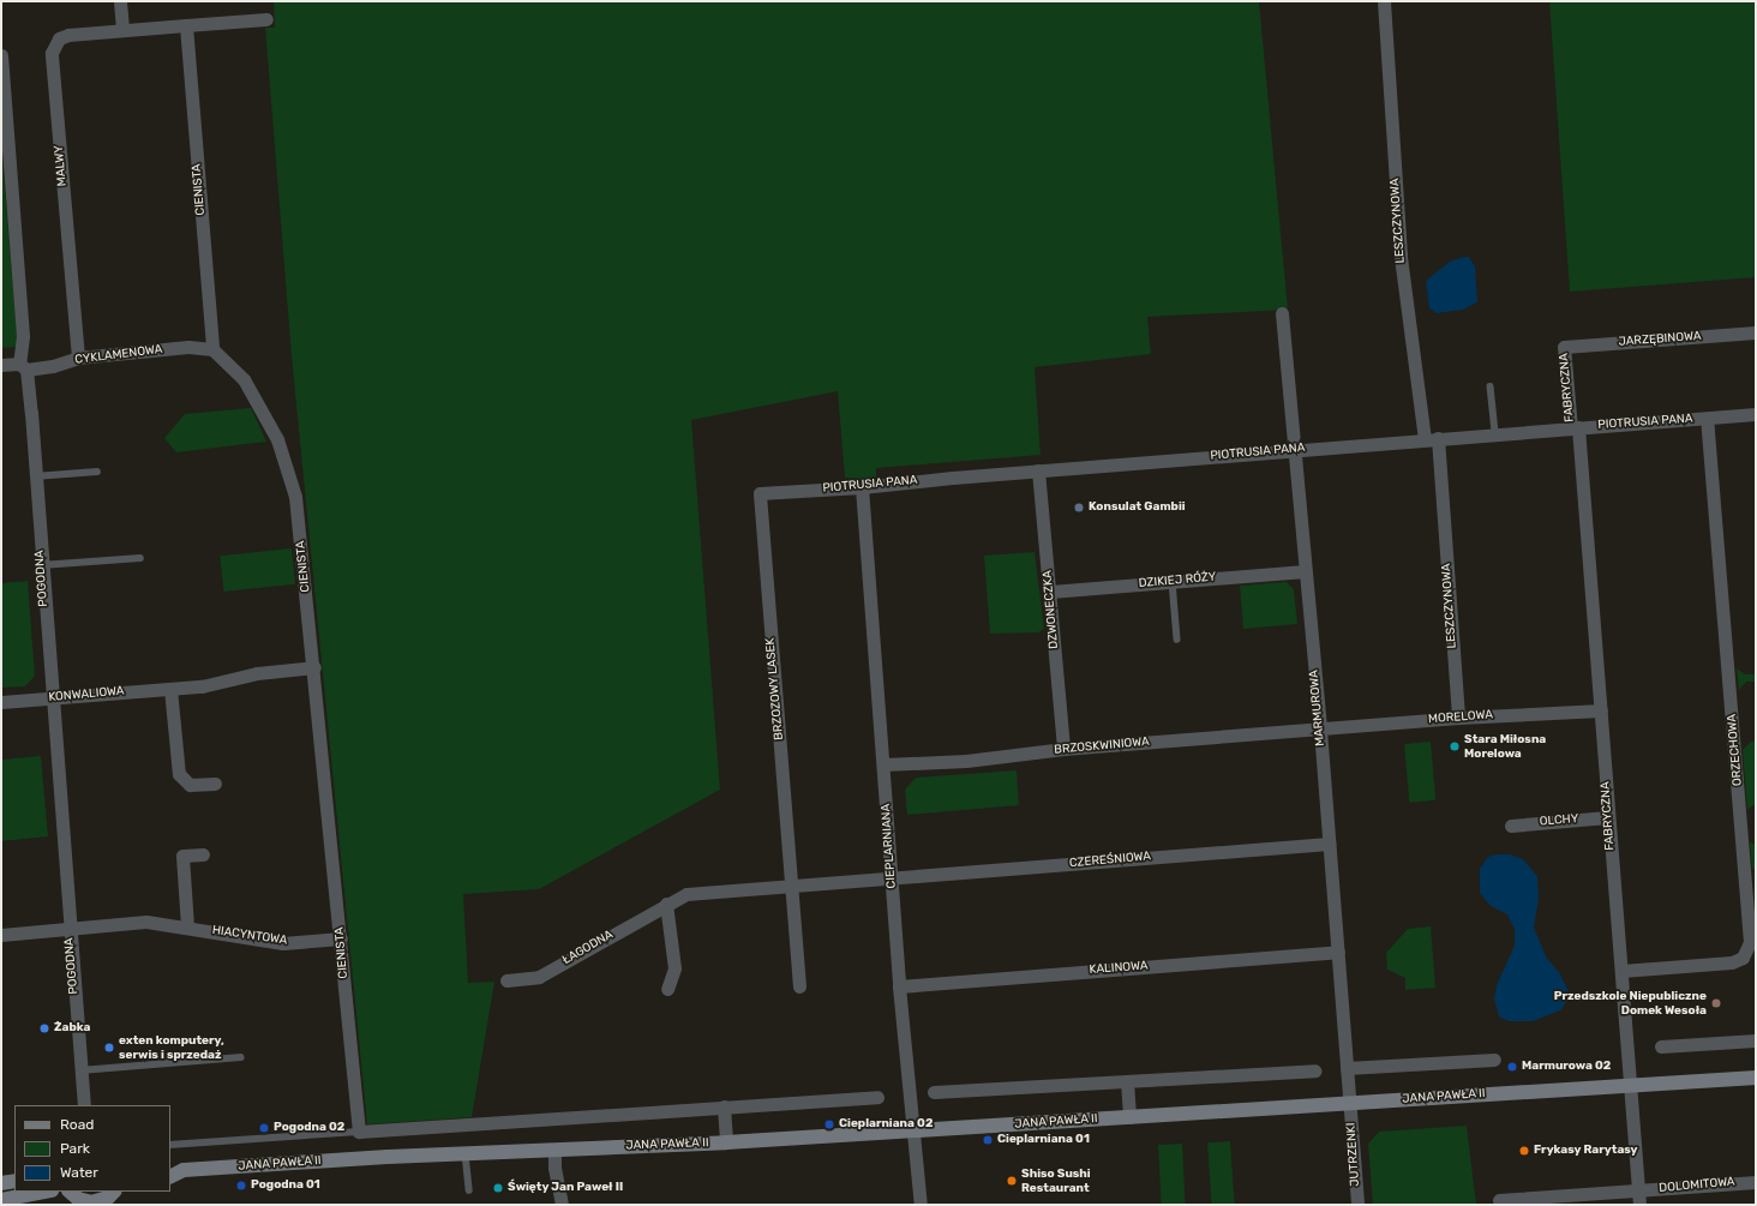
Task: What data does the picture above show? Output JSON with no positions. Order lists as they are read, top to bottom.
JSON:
{
  "streets": {
    "street": [
      "MALWY",
      "CIENISTA",
      "LESZCZYNOWA",
      "JARZĘBINOWA",
      "CYKLAMENOWA",
      "FABRYCZNA",
      "PIOTRUSIA PANA",
      "POGODNA",
      "DZIKIEJ RÓŻY",
      "DZWONECZKA",
      "BRZOZOWY LASEK",
      "KONWALIOWA",
      "MARMUROWA",
      "MORELOWA",
      "BRZOSKWINIOWA",
      "ORZECHOWA",
      "OLCHY",
      "CIEPLARNIANA",
      "CZEREŚNIOWA",
      "HIACYNTOWA",
      "ŁAGODNA",
      "KALINOWA",
      "JANA PAWŁA II",
      "JUTRZENKI",
      "DOLOMITOWA"
    ]
  },
  "crossings": [
    ["MALWY", "CYKLAMENOWA"],
    ["CIENISTA", "CYKLAMENOWA"],
    ["CIENISTA", "KONWALIOWA"],
    ["CIENISTA", "HIACYNTOWA"],
    ["LESZCZYNOWA", "PIOTRUSIA PANA"],
    ["LESZCZYNOWA", "MORELOWA"],
    ["JARZĘBINOWA", "FABRYCZNA"],
    ["CYKLAMENOWA", "POGODNA"],
    ["FABRYCZNA", "PIOTRUSIA PANA"],
    ["FABRYCZNA", "MORELOWA"],
    ["FABRYCZNA", "ORZECHOWA"],
    ["FABRYCZNA", "OLCHY"],
    ["FABRYCZNA", "JANA PAWŁA II"],
    ["FABRYCZNA", "DOLOMITOWA"],
    ["PIOTRUSIA PANA", "DZWONECZKA"],
    ["PIOTRUSIA PANA", "BRZOZOWY LASEK"],
    ["PIOTRUSIA PANA", "MARMUROWA"],
    ["PIOTRUSIA PANA", "ORZECHOWA"],
    ["PIOTRUSIA PANA", "CIEPLARNIANA"],
    ["POGODNA", "KONWALIOWA"],
    ["POGODNA", "HIACYNTOWA"],
    ["DZIKIEJ RÓŻY", "DZWONECZKA"],
    ["DZIKIEJ RÓŻY", "MARMUROWA"],
    ["DZWONECZKA", "BRZOSKWINIOWA"],
    ["BRZOZOWY LASEK", "ŁAGODNA"],
    ["MARMUROWA", "MORELOWA"],
    ["MARMUROWA", "BRZOSKWINIOWA"],
    ["MARMUROWA", "CZEREŚNIOWA"],
    ["MARMUROWA", "KALINOWA"],
    ["MARMUROWA", "JANA PAWŁA II"],
    ["MARMUROWA", "JUTRZENKI"],
    ["MORELOWA", "BRZOSKWINIOWA"],
    ["BRZOSKWINIOWA", "CIEPLARNIANA"],
    ["CIEPLARNIANA", "CZEREŚNIOWA"],
    ["CIEPLARNIANA", "ŁAGODNA"],
    ["CIEPLARNIANA", "KALINOWA"],
    ["CIEPLARNIANA", "JANA PAWŁA II"],
    ["CZEREŚNIOWA", "ŁAGODNA"],
    ["JANA PAWŁA II", "JUTRZENKI"]
  ],
  "places": [
    "Konsulat Gambii",
    "Stara Miłosna Morelowa",
    "Przedszkole Niepubliczne Domek Wesoła",
    "Żabka",
    "exten komputery, serwis i sprzedaż",
    "Marmurowa 02",
    "Cieplarniana 02",
    "Pogodna 02",
    "Cieplarniana 01",
    "Frykasy Rarytasy",
    "Shiso Sushi Restaurant",
    "Pogodna 01",
    "Święty Jan Paweł II"
  ],
  "legend": ["Road", "Park", "Water"]
}
